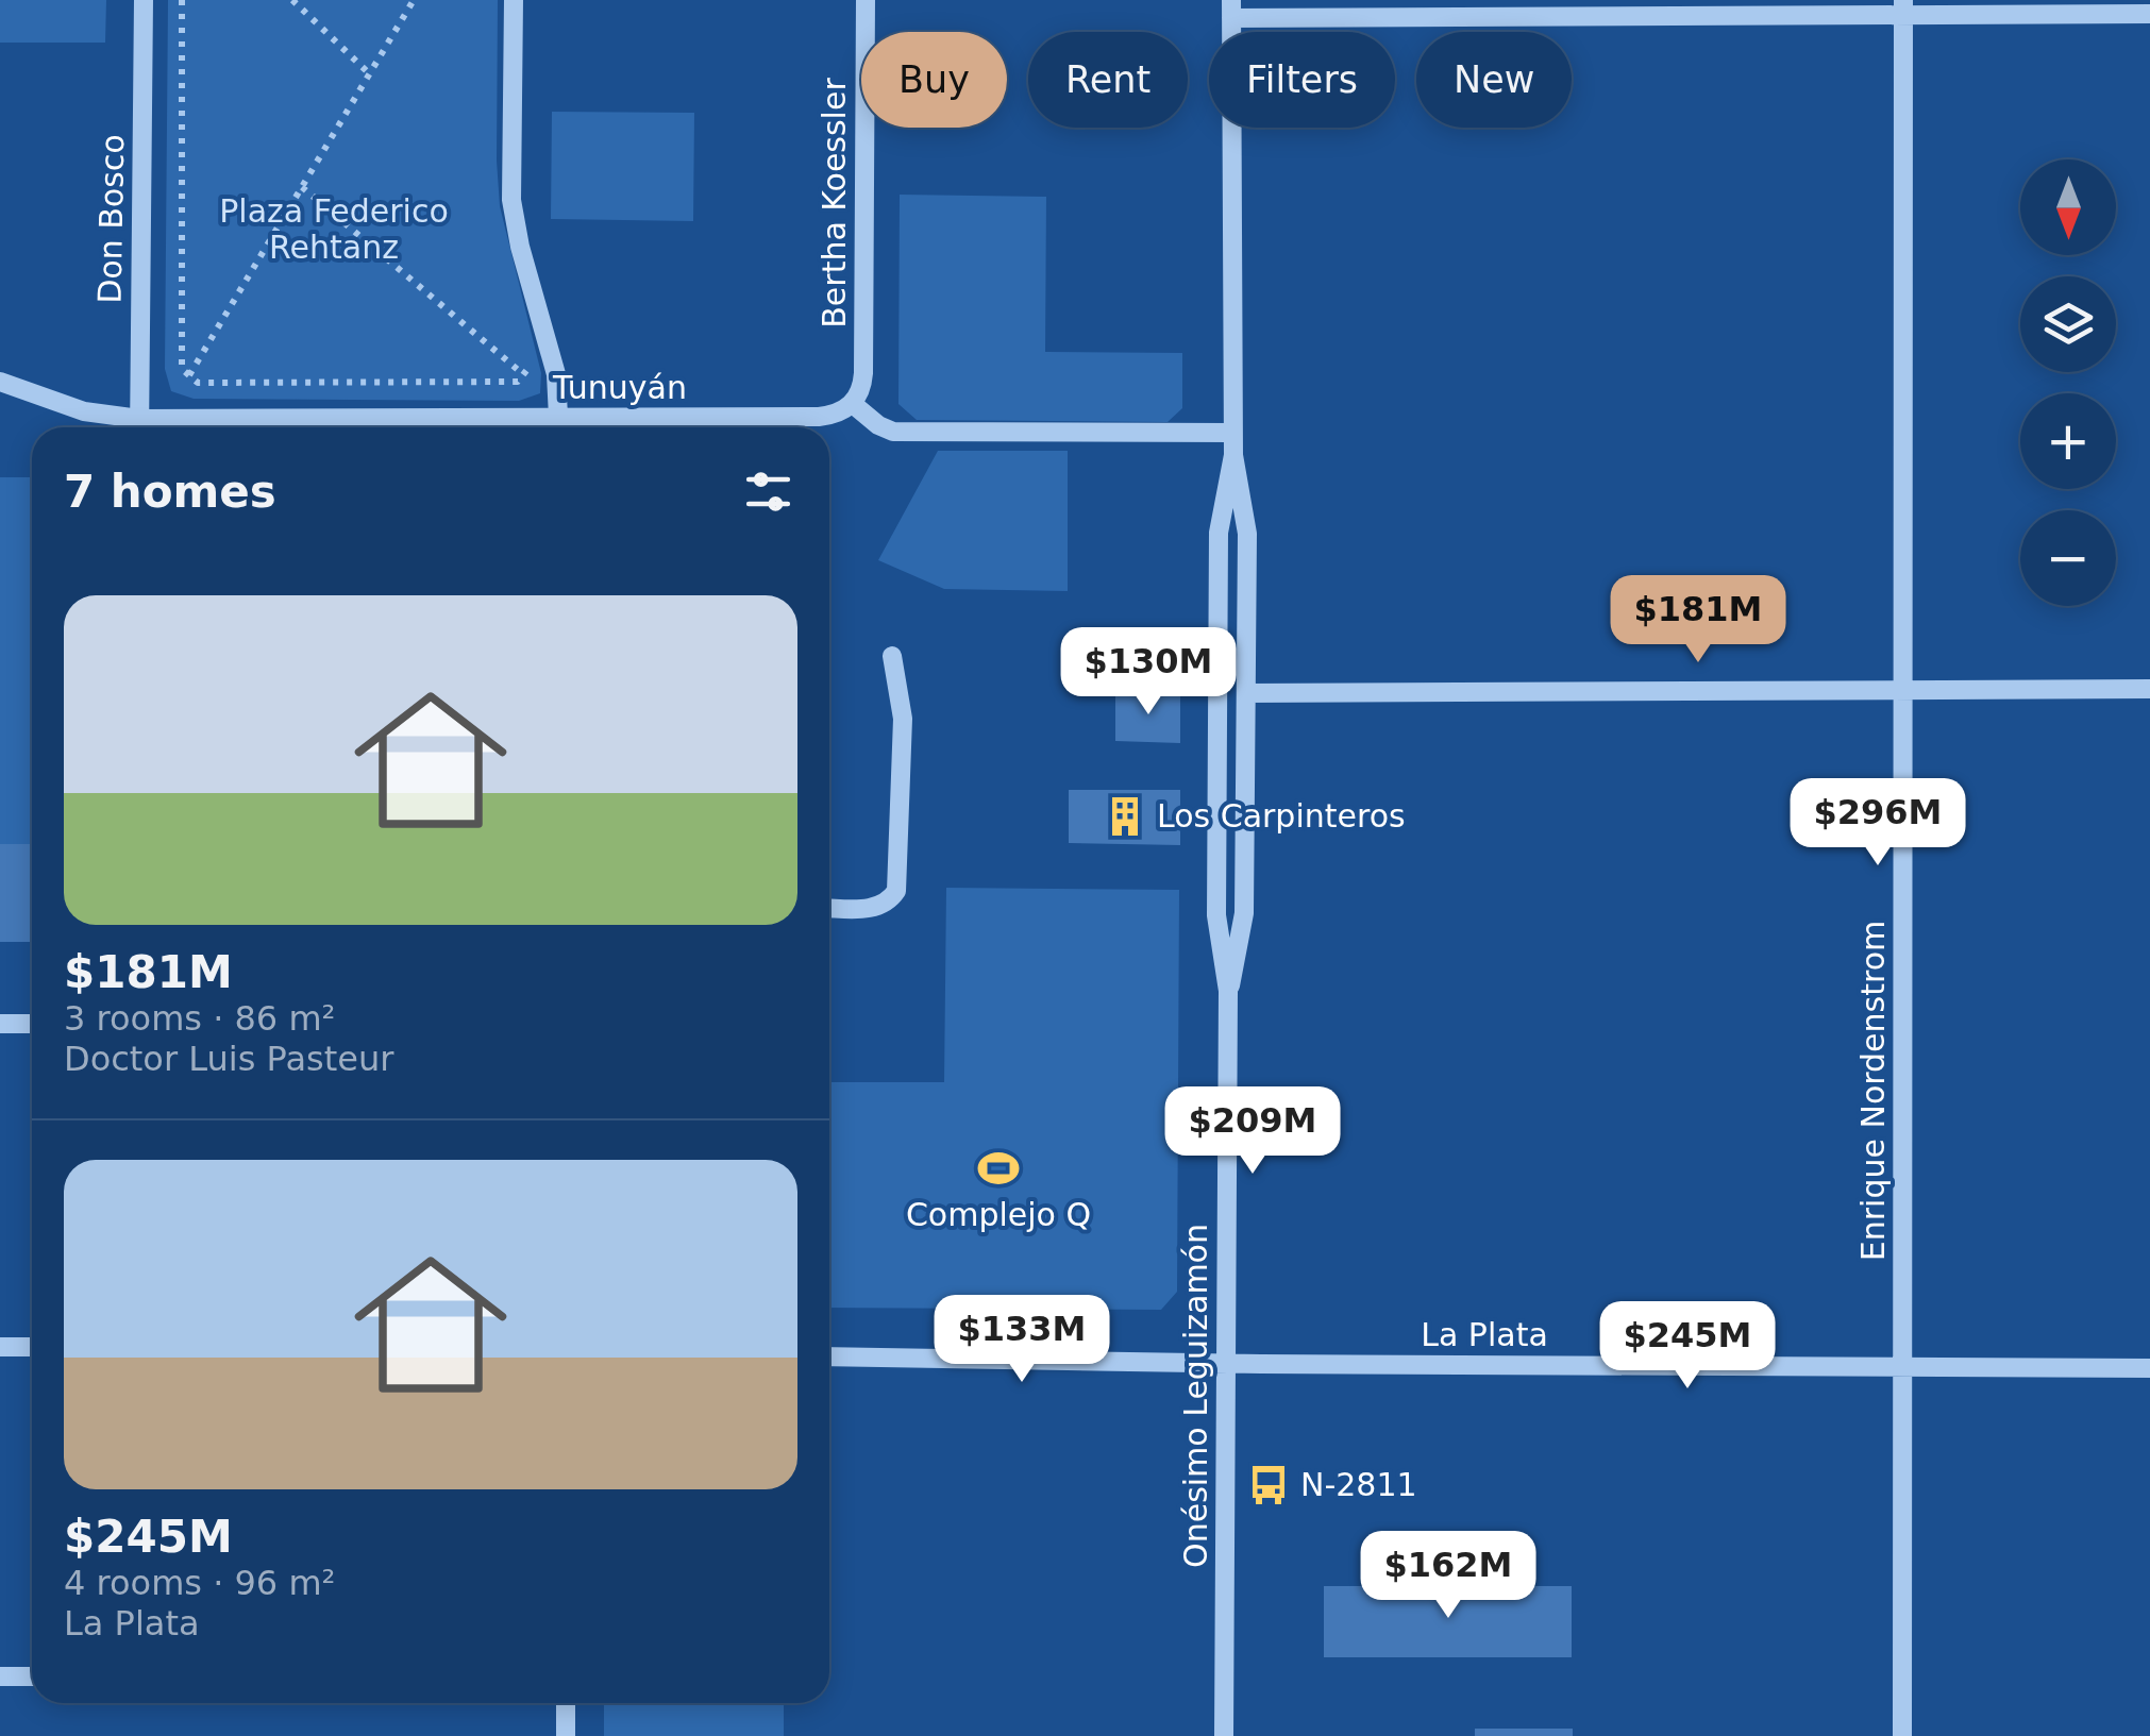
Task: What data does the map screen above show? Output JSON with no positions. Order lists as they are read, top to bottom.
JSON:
{
  "streets": {
    "street": [
      "Bertha Koessler",
      "Don Bosco",
      "Tunuyán",
      "Enrique Nordenstrom",
      "La Plata",
      "Onésimo Leguizamón"
    ]
  },
  "crossings": [
    ["Bertha Koessler", "Tunuyán"],
    ["Enrique Nordenstrom", "La Plata"],
    ["La Plata", "Onésimo Leguizamón"]
  ],
  "parks": ["Plaza Federico Rehtanz"],
  "places": {
    "building": ["Los Carpinteros"],
    "sports": ["Complejo Q"],
    "bus stop": ["N-2811"]
  },
  "north": "bottom",
  "page": {
    "chip": [
      "Buy",
      "Rent",
      "Filters",
      "New"
    ],
    "map_buttons": ["+", "−"],
    "heading": "7 homes",
    "list": [
      {
        "name": "$181M",
        "note": "3 rooms · 86 m² · Doctor Luis Pasteur"
      },
      {
        "name": "$245M",
        "note": "4 rooms · 96 m² · La Plata"
      }
    ],
    "price": [
      "$181M",
      "$130M",
      "$296M",
      "$209M",
      "$133M",
      "$245M",
      "$162M"
    ]
  }
}
